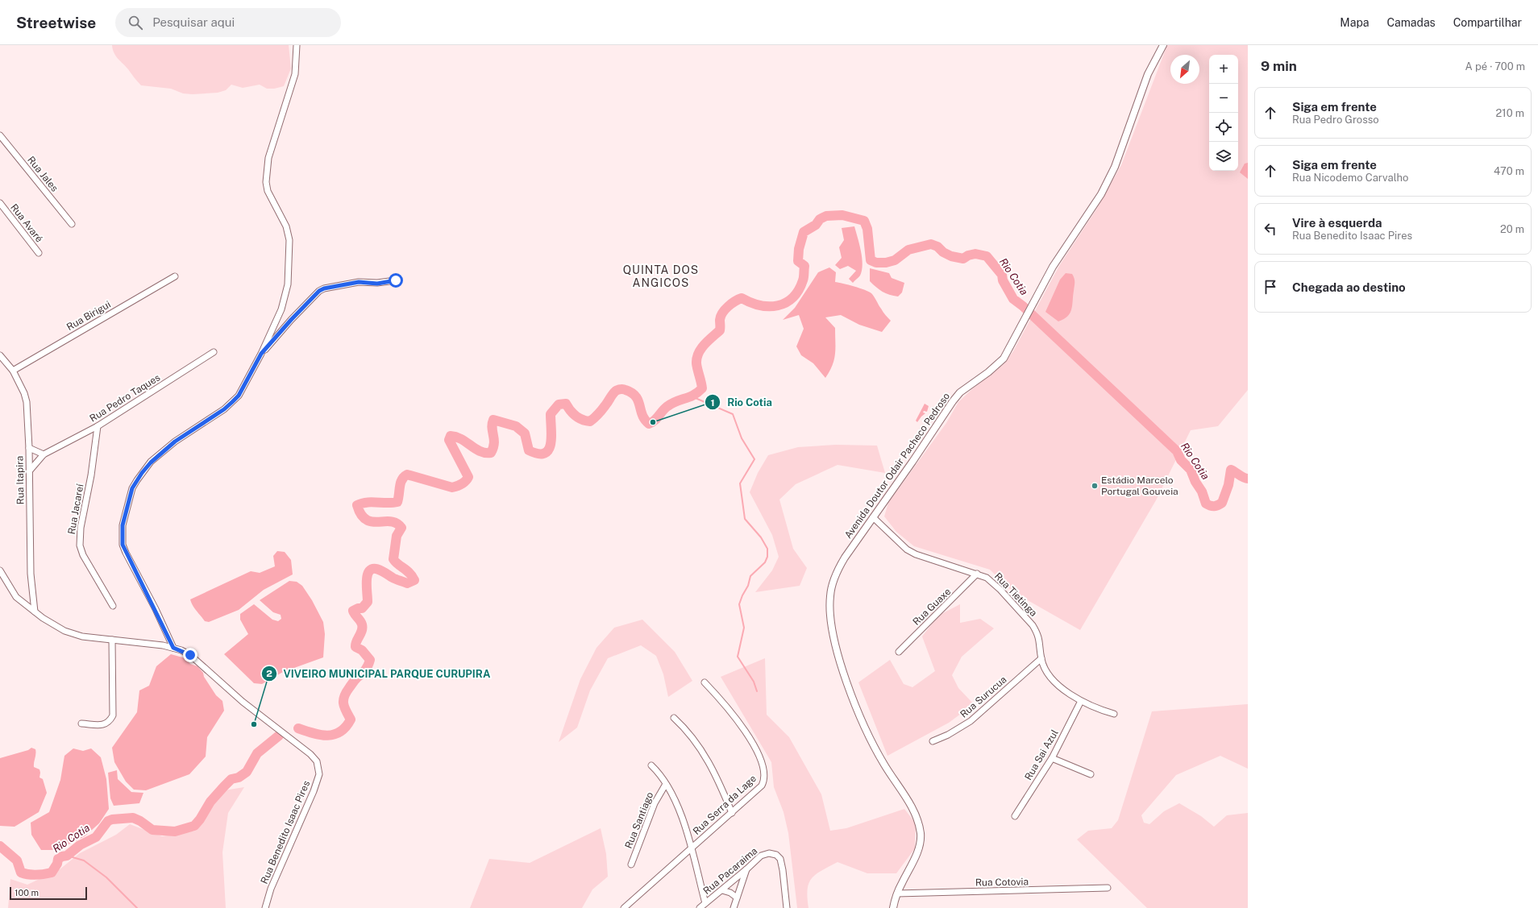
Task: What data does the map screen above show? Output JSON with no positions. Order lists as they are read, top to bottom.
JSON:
{
  "streets": {
    "main road": ["Avenida Doutor Odair Pacheco Pedroso"],
    "street": [
      "Rua Jales",
      "Rua Avaré",
      "Rua Birigui",
      "Rua Pedro Taques",
      "Rua Itapira",
      "Rua Jacareí",
      "Rua Tietinga",
      "Rua Guaxe",
      "Rua Surucua",
      "Rua Sai Azul",
      "Rua Serra da Lage",
      "Rua Santiago",
      "Rua Benedito Isaac Pires",
      "Rua Pacaraima",
      "Rua Cotovia"
    ]
  },
  "crossings": [
    ["Rua Birigui", "Rua Itapira"],
    ["Rua Pedro Taques", "Rua Itapira"],
    ["Rua Pedro Taques", "Rua Jacareí"],
    ["Avenida Doutor Odair Pacheco Pedroso", "Rua Tietinga"],
    ["Avenida Doutor Odair Pacheco Pedroso", "Rua Cotovia"],
    ["Rua Itapira", "Rua Benedito Isaac Pires"],
    ["Rua Tietinga", "Rua Guaxe"],
    ["Rua Tietinga", "Rua Surucua"],
    ["Rua Tietinga", "Rua Sai Azul"]
  ],
  "districts": ["QUINTA DOS ANGICOS"],
  "water": ["Rio Cotia"],
  "places": ["Rio Cotia", "Estádio Marcelo Portugal Gouveia", "VIVEIRO MUNICIPAL PARQUE CURUPIRA"],
  "scale_bar": "100 m",
  "north": "bottom left",
  "page": {
    "header": "Streetwise",
    "search": "Pesquisar aqui",
    "nav": ["Mapa", "Camadas", "Compartilhar"],
    "heading": ["9 min", "A pé · 700 m"],
    "map_buttons": ["+", "−"],
    "list": [
      ["Siga em frente", "Rua Pedro Grosso", "210 m"],
      ["Siga em frente", "Rua Nicodemo Carvalho", "470 m"],
      ["Vire à esquerda", "Rua Benedito Isaac Pires", "20 m"],
      "Chegada ao destino"
    ],
    "scale": "100 m"
  }
}
